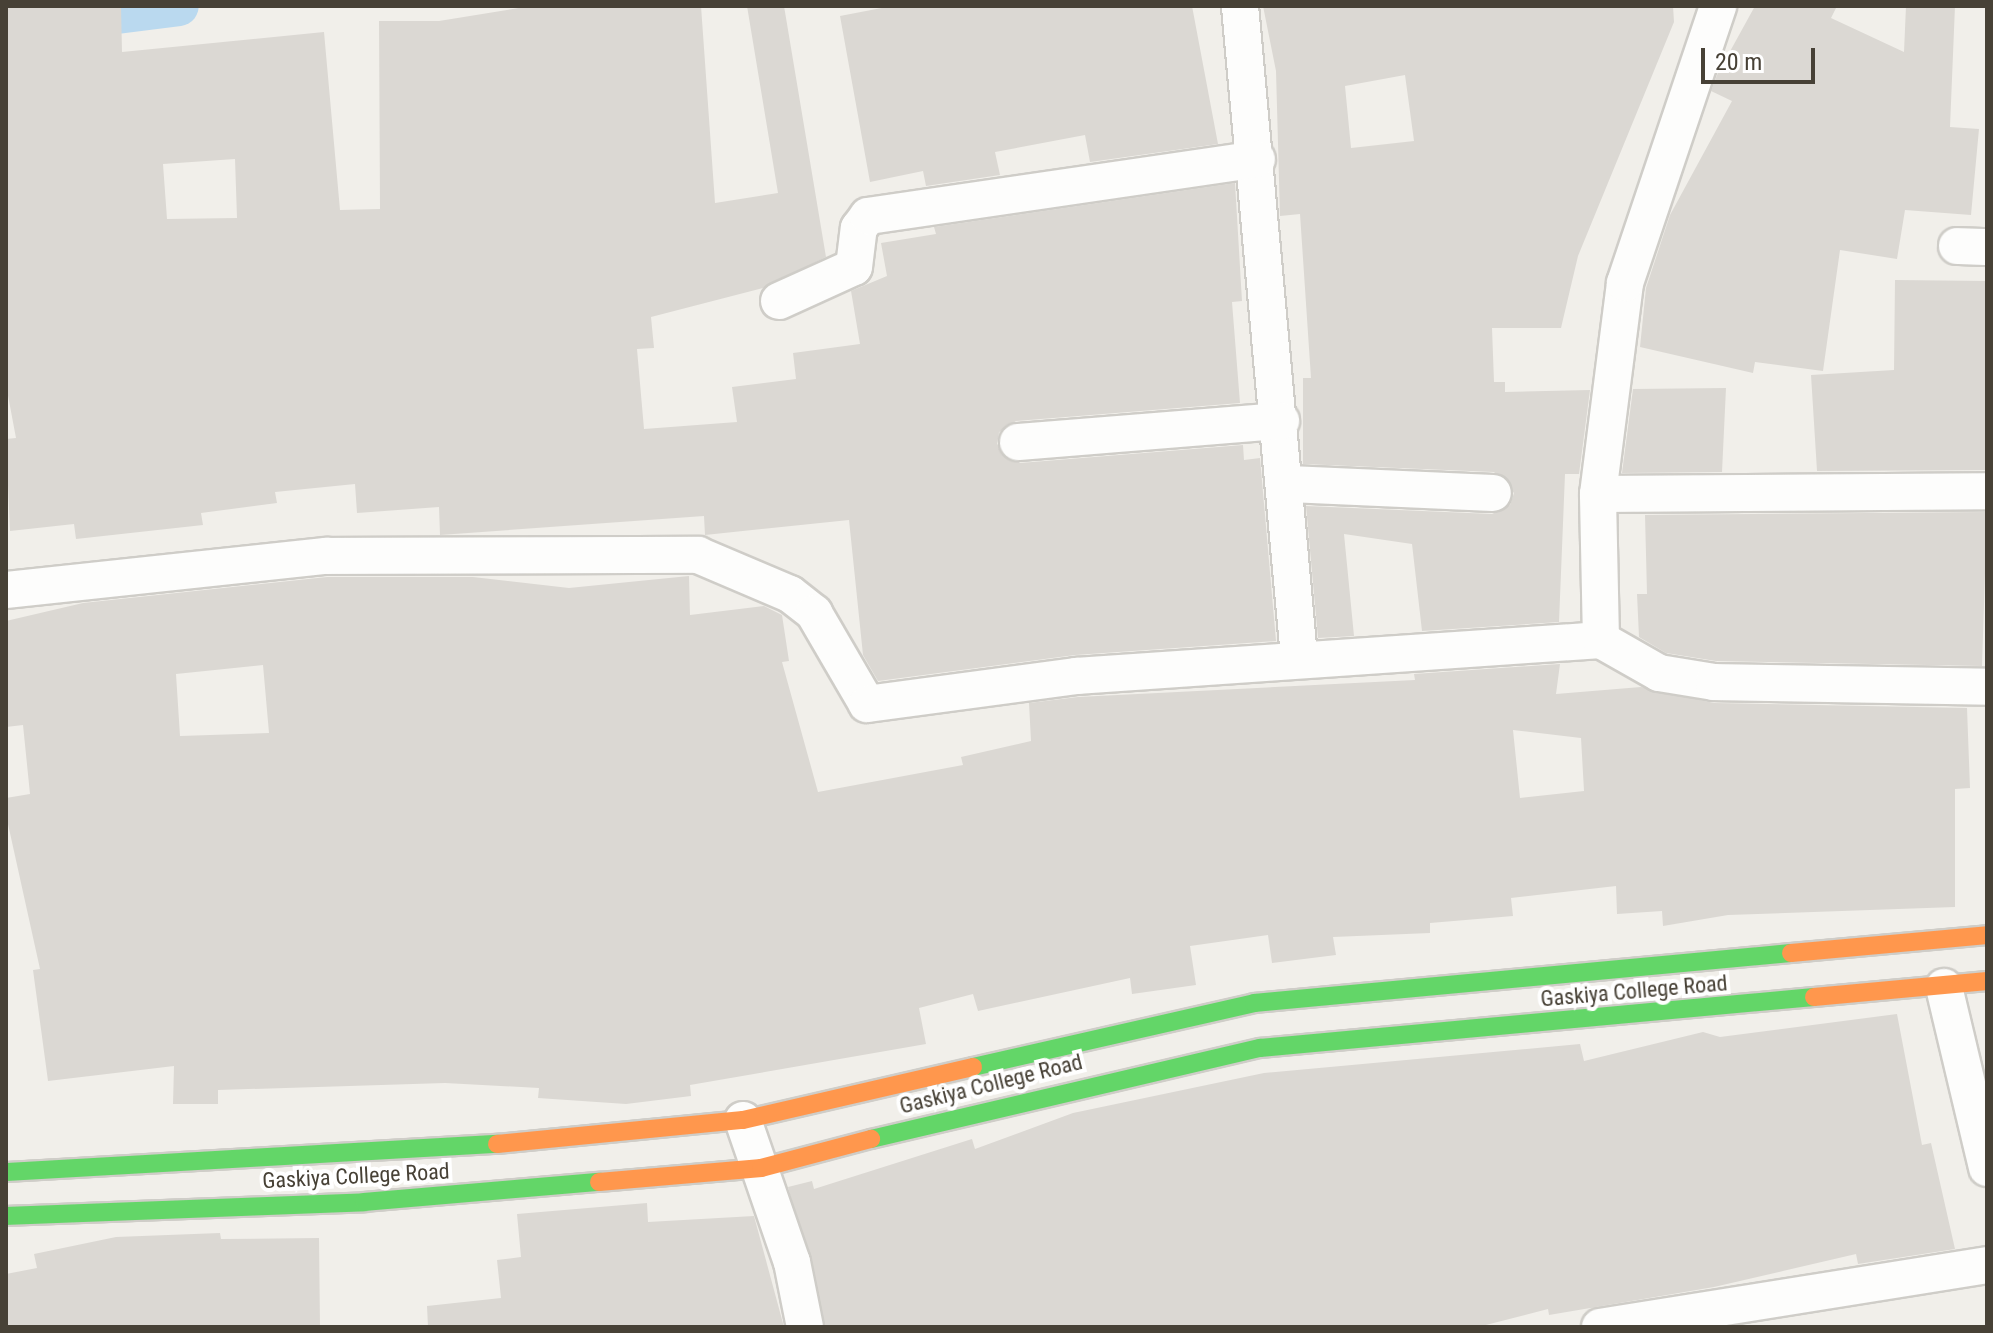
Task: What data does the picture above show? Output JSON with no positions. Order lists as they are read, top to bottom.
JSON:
{
  "streets": {
    "main road": ["Gaskiya College Road"]
  },
  "scale_bar": "20 m"
}
